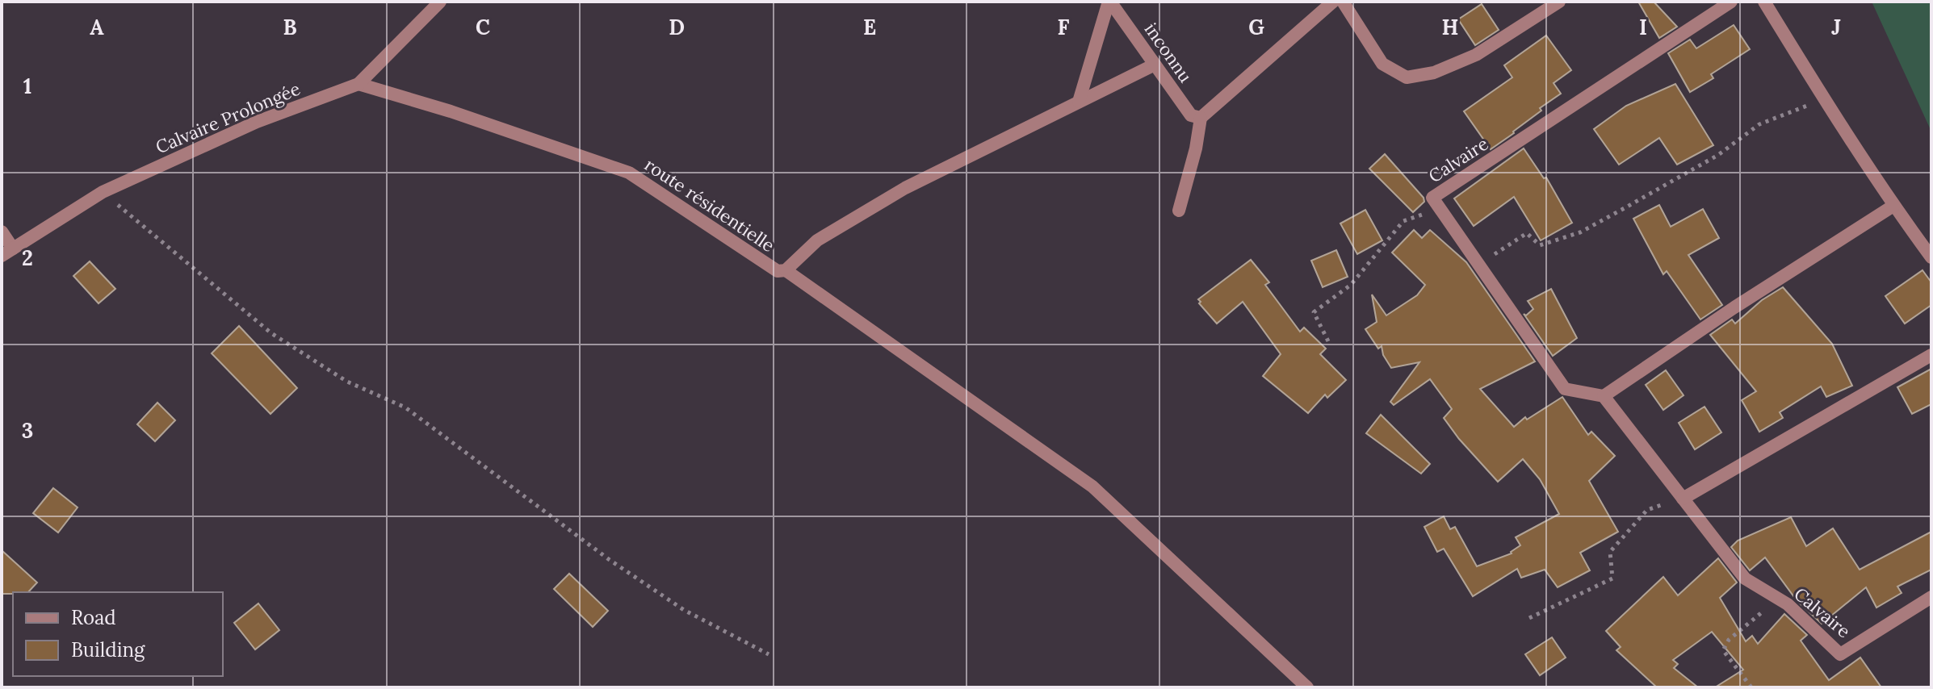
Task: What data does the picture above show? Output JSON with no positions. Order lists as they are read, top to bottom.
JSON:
{
  "streets": {
    "street": [
      "inconnu",
      "Calvaire Prolongée",
      "Calvaire",
      "route résidentielle"
    ]
  },
  "crossings": [
    ["inconnu", "route résidentielle"],
    ["Calvaire Prolongée", "route résidentielle"]
  ],
  "legend": ["Road", "Building"],
  "grid": {
    "columns": [
      "A",
      "B",
      "C",
      "D",
      "E",
      "F",
      "G",
      "H",
      "I",
      "J"
    ],
    "rows": ["1", "2", "3"]
  }
}
